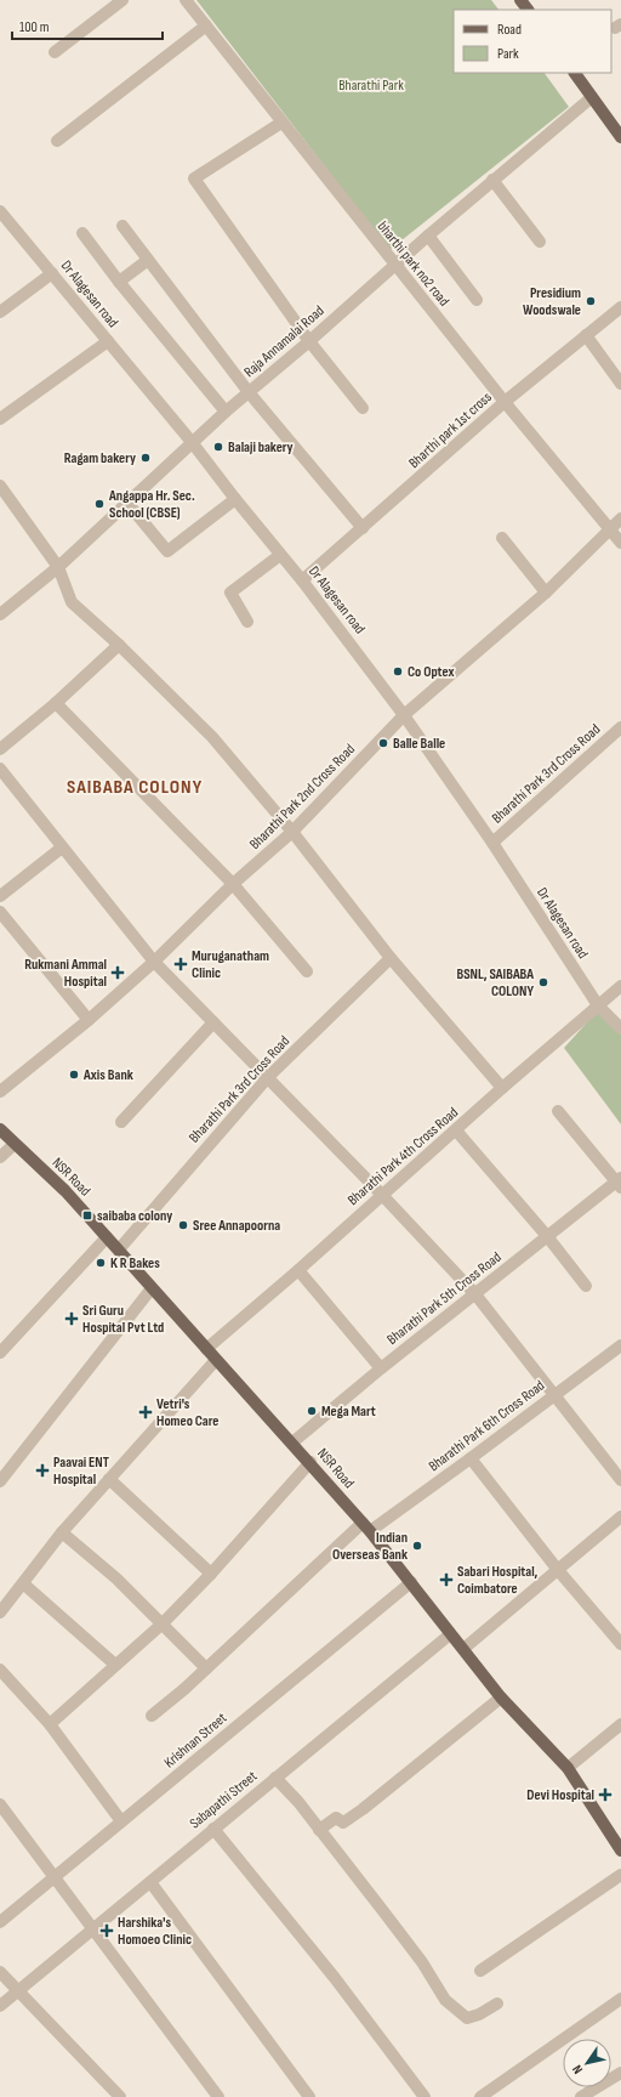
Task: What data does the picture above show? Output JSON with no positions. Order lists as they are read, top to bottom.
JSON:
{
  "streets": {
    "main road": ["NSR Road"],
    "street": [
      "bharthi park no2 road",
      "Dr Alagesan road",
      "Raja Annamalai Road",
      "Bharthi park 1st cross",
      "Bharathi Park 3rd Cross Road",
      "Bharathi Park 2nd Cross Road",
      "Bharathi Park 4th Cross Road",
      "Bharathi Park 5th Cross Road",
      "Bharathi Park 6th Cross Road",
      "Krishnan Street",
      "Sabapathi Street"
    ]
  },
  "crossings": [
    ["bharthi park no2 road", "Raja Annamalai Road"],
    ["bharthi park no2 road", "Bharthi park 1st cross"],
    ["bharthi park no2 road", "Bharathi Park 2nd Cross Road"],
    ["Dr Alagesan road", "Raja Annamalai Road"],
    ["Dr Alagesan road", "Bharthi park 1st cross"],
    ["Dr Alagesan road", "Bharathi Park 3rd Cross Road"],
    ["Dr Alagesan road", "Bharathi Park 2nd Cross Road"],
    ["Dr Alagesan road", "Bharathi Park 4th Cross Road"],
    ["Bharathi Park 3rd Cross Road", "NSR Road"],
    ["Bharathi Park 4th Cross Road", "NSR Road"],
    ["NSR Road", "Bharathi Park 5th Cross Road"],
    ["NSR Road", "Bharathi Park 6th Cross Road"],
    ["NSR Road", "Krishnan Street"],
    ["NSR Road", "Sabapathi Street"]
  ],
  "districts": ["SAIBABA COLONY"],
  "parks": ["Bharathi Park"],
  "places": {
    "other": [
      "Presidium Woodswale",
      "Balaji bakery",
      "Ragam bakery",
      "Angappa Hr. Sec. School (CBSE)",
      "Co Optex",
      "Balle Balle",
      "BSNL, SAIBABA COLONY",
      "Axis Bank",
      "Sree Annapoorna",
      "K R Bakes",
      "Mega Mart",
      "Indian Overseas Bank"
    ],
    "health": [
      "Muruganatham Clinic",
      "Rukmani Ammal Hospital",
      "Sri Guru Hospital Pvt Ltd",
      "Vetri's Homeo Care",
      "Paavai ENT Hospital",
      "Sabari Hospital, Coimbatore",
      "Devi Hospital",
      "Harshika's Homoeo Clinic"
    ],
    "transit": ["saibaba colony"]
  },
  "legend": ["Road", "Park"],
  "scale_bar": "100 m",
  "north": "bottom left"
}
